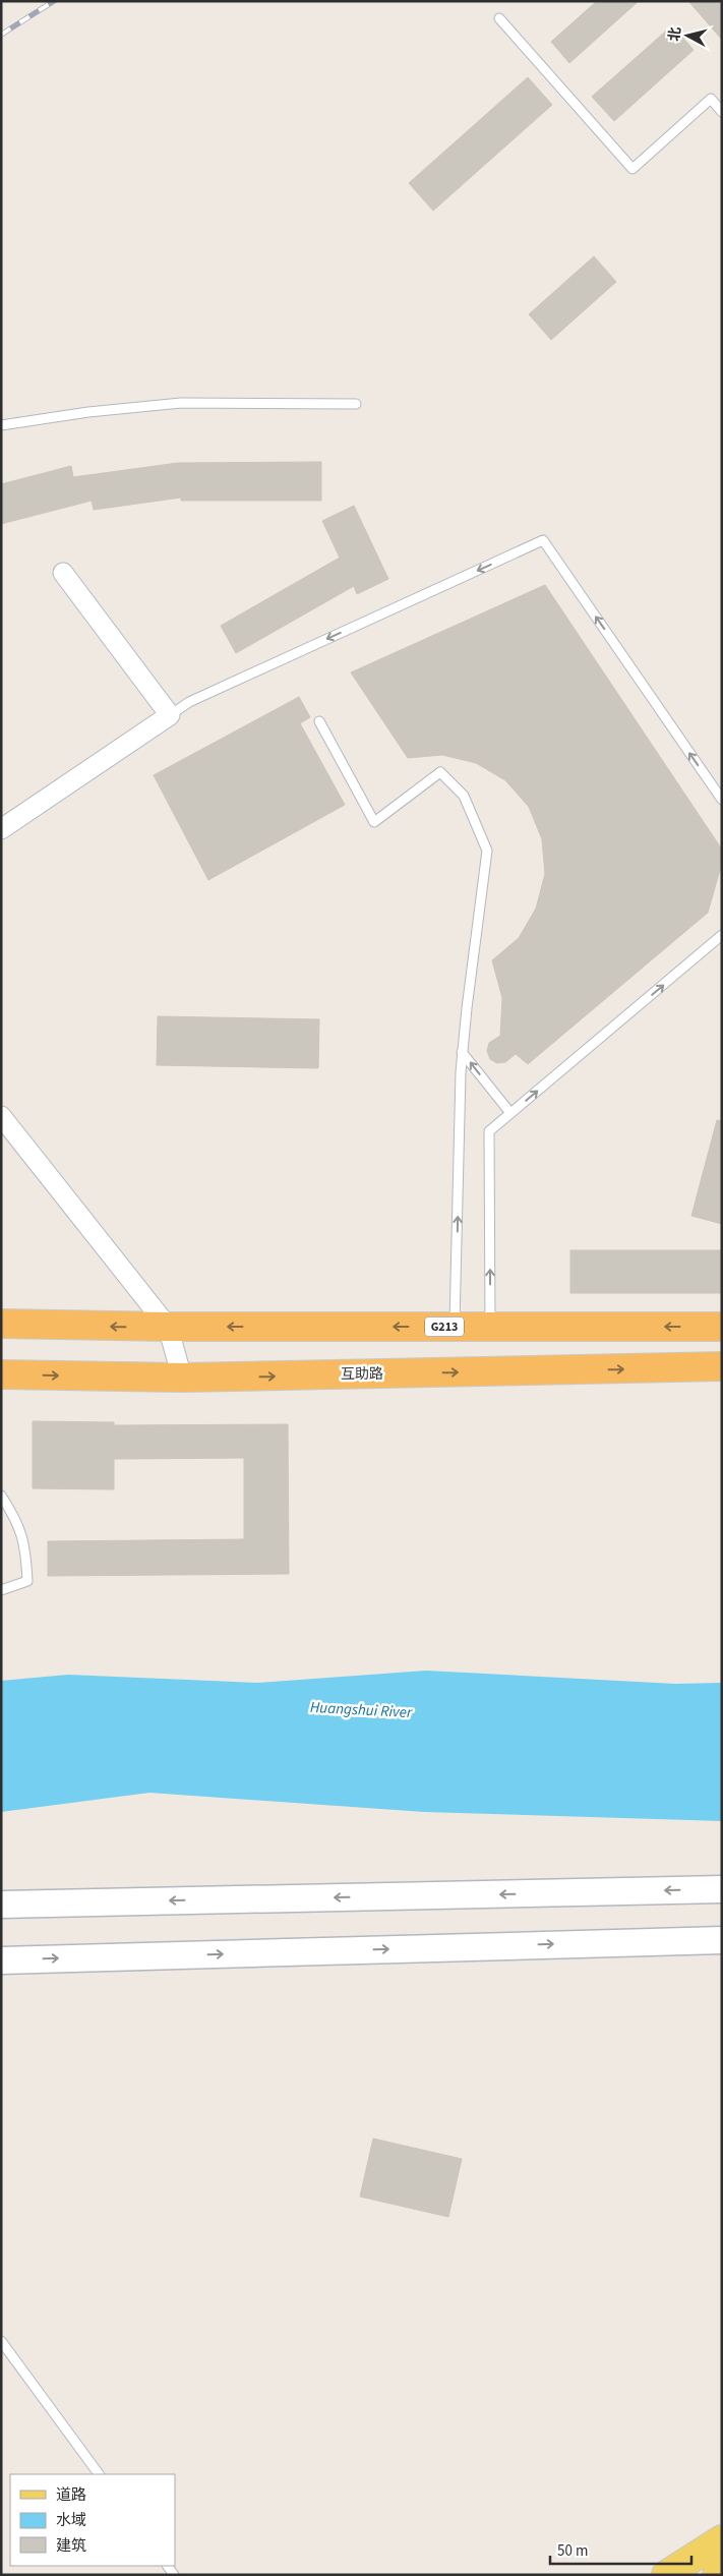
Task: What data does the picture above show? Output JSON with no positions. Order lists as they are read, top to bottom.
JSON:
{
  "streets": {
    "highway": ["G213", "互助路"]
  },
  "water": ["Huangshui River"],
  "legend": ["道路", "水域", "建筑"],
  "scale_bar": "50 m",
  "north": "left"
}
